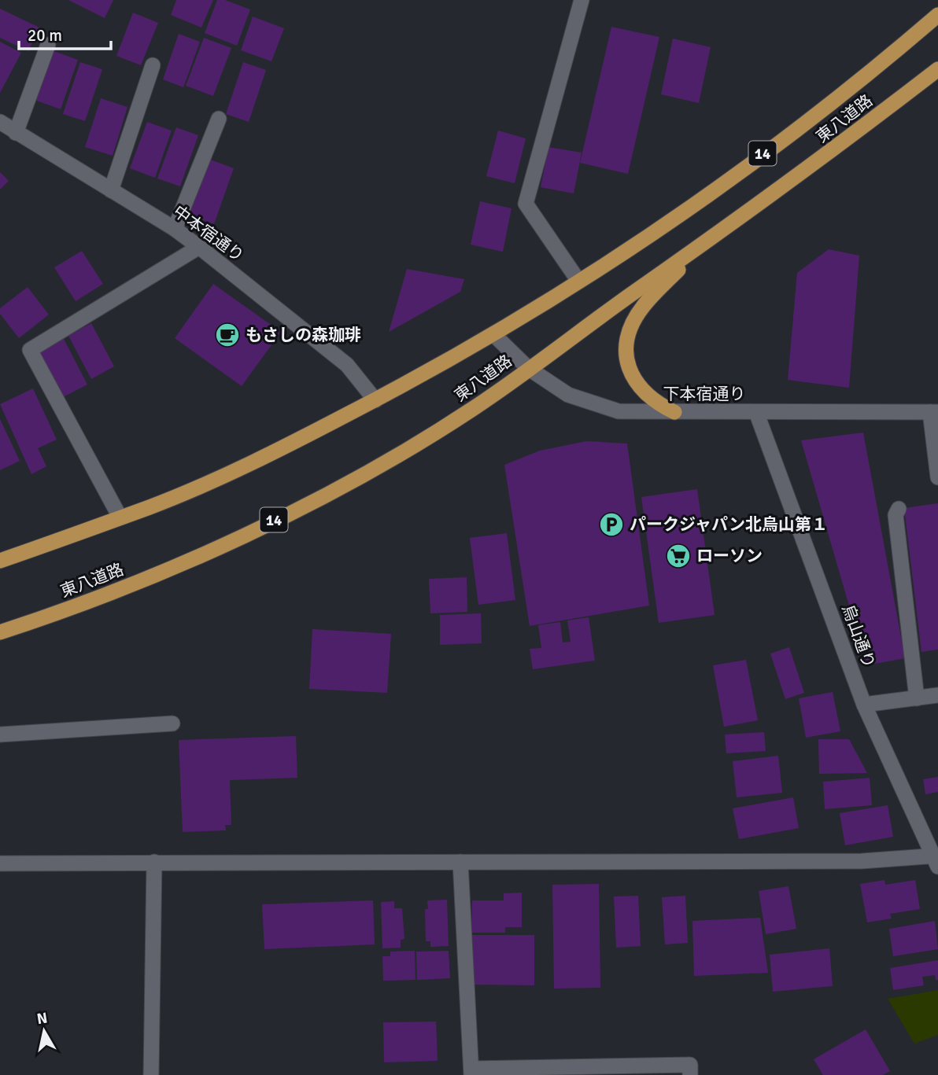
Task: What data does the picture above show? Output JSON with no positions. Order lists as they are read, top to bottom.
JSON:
{
  "streets": {
    "main road": ["東八道路", "14"],
    "street": ["中本宿通り", "下本宿通り", "烏山通り"]
  },
  "crossings": [
    ["東八道路", "中本宿通り"],
    ["東八道路", "下本宿通り"],
    ["下本宿通り", "烏山通り"]
  ],
  "places": {
    "cafe": ["もさしの森珈琲"],
    "parking": ["パークジャパン北烏山第１"],
    "supermarket": ["ローソン"]
  },
  "scale_bar": "20 m",
  "north": "top"
}
